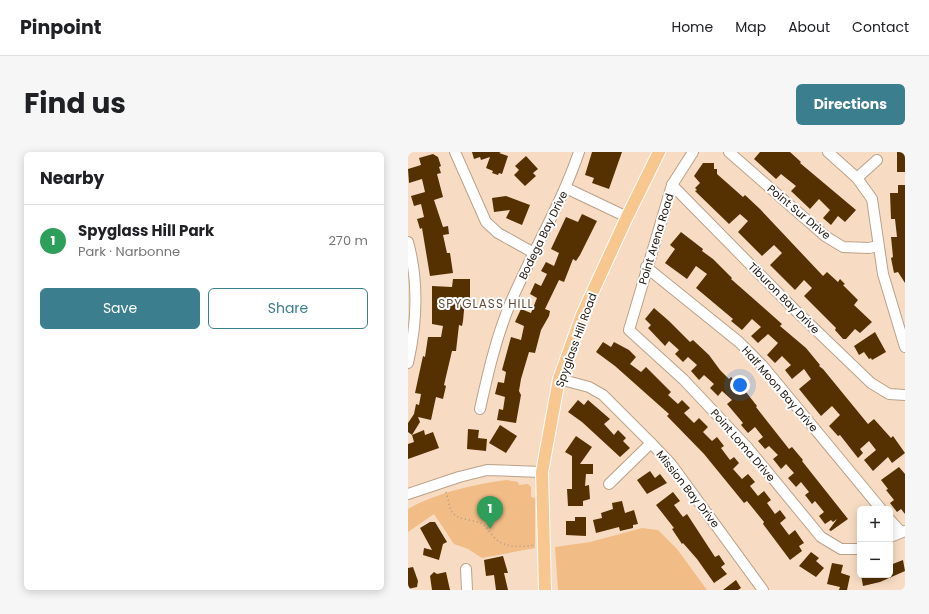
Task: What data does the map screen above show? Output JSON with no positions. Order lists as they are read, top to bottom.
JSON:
{
  "streets": {
    "main road": ["Spyglass Hill Road"],
    "street": [
      "Point Sur Drive",
      "Bodega Bay Drive",
      "Point Arena Road",
      "Tiburon Bay Drive",
      "Half Moon Bay Drive",
      "Point Loma Drive",
      "Mission Bay Drive"
    ]
  },
  "crossings": [
    ["Point Arena Road", "Tiburon Bay Drive"],
    ["Point Arena Road", "Half Moon Bay Drive"],
    ["Point Arena Road", "Point Loma Drive"],
    ["Spyglass Hill Road", "Mission Bay Drive"]
  ],
  "districts": ["SPYGLASS HILL"],
  "page": {
    "header": "Pinpoint",
    "nav": [
      "Home",
      "Map",
      "About",
      "Contact"
    ],
    "title": "Find us",
    "buttons": [
      "Directions",
      ["Save", "Share"]
    ],
    "heading": "Nearby",
    "list": [
      {
        "mark": "1",
        "name": "Spyglass Hill Park",
        "note": "Park · Narbonne",
        "value": "270 m"
      }
    ],
    "pins": "1",
    "map_buttons": ["+", "−"]
  }
}
